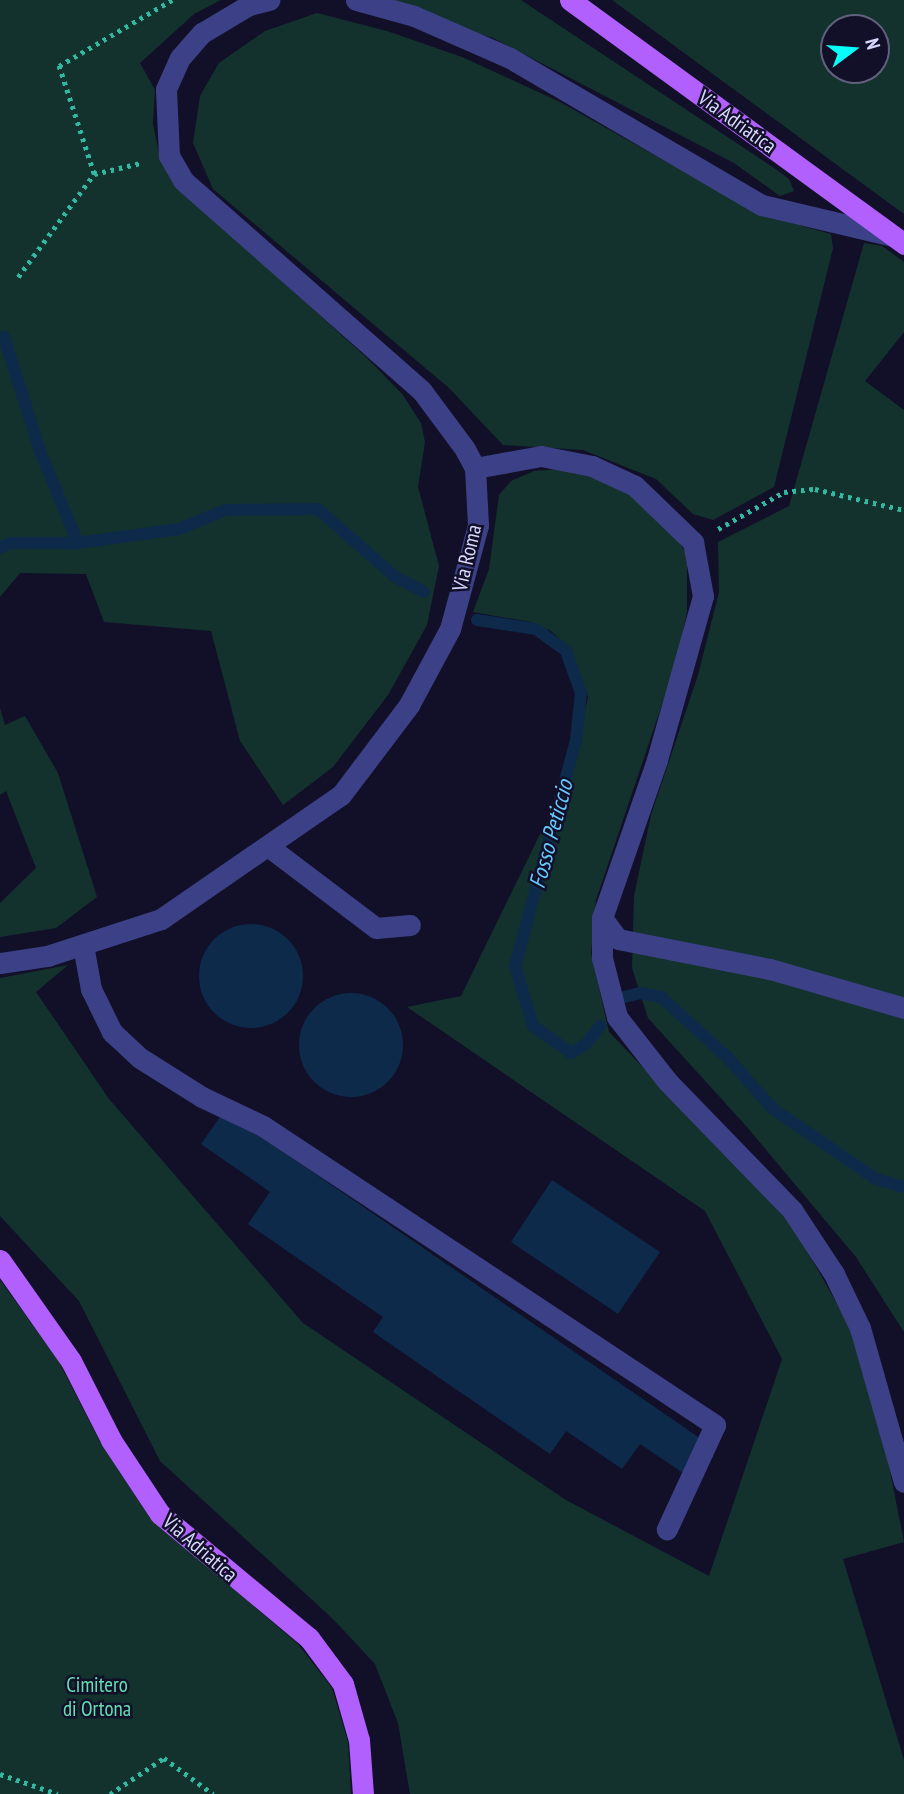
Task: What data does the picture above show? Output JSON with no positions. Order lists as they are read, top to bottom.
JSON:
{
  "streets": {
    "main road": ["Via Adriatica"],
    "street": ["Via Roma"]
  },
  "water": ["Fosso Peticcio"],
  "parks": ["Cimitero di Ortona"],
  "north": "right"
}
